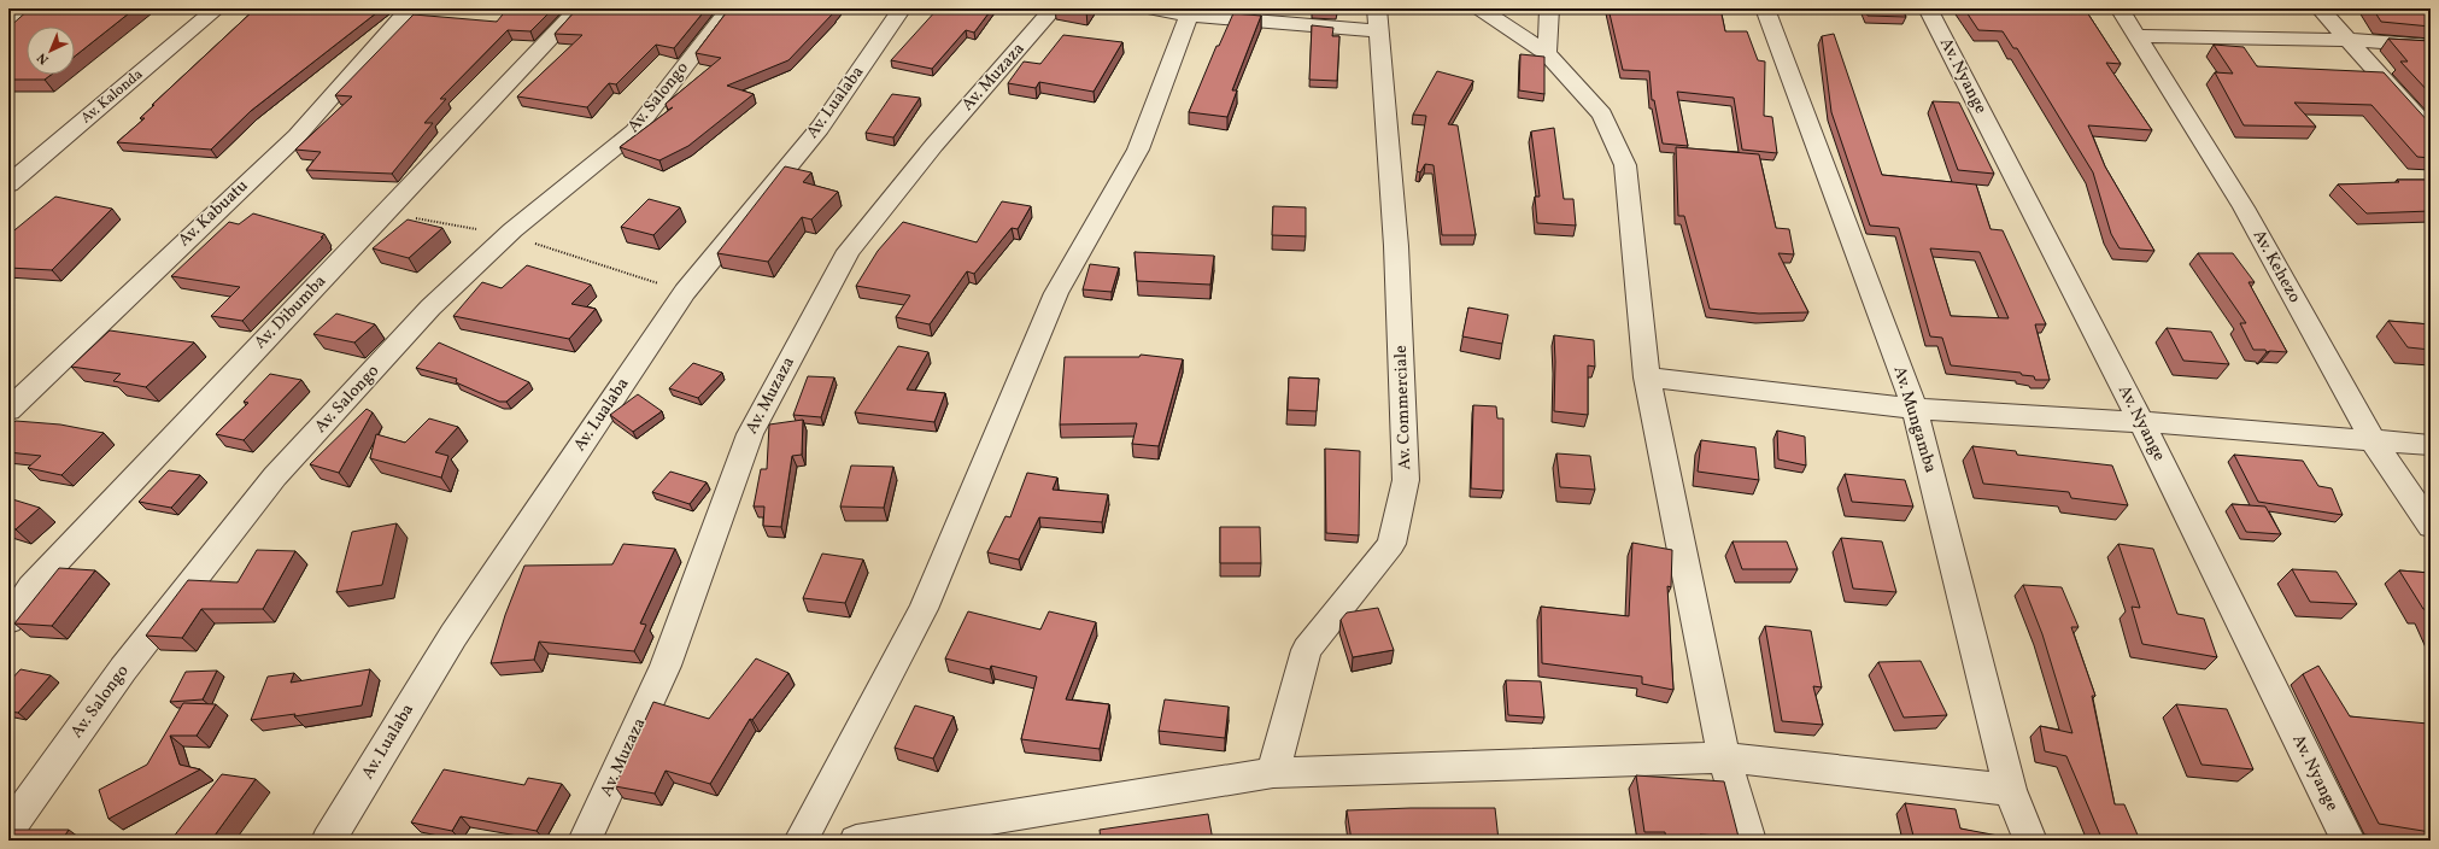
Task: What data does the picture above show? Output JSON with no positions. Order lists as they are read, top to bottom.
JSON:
{
  "streets": {
    "street": [
      "Av. Nyange",
      "Av. Muzaza",
      "Av. Kalonda",
      "Av. Salongo",
      "Av. Lualaba",
      "Av. Kabuatu",
      "Av. Kehezo",
      "Av. Dibumba",
      "Av. Commerciale",
      "Av. Mungamba"
    ]
  },
  "north": "bottom left"
}
